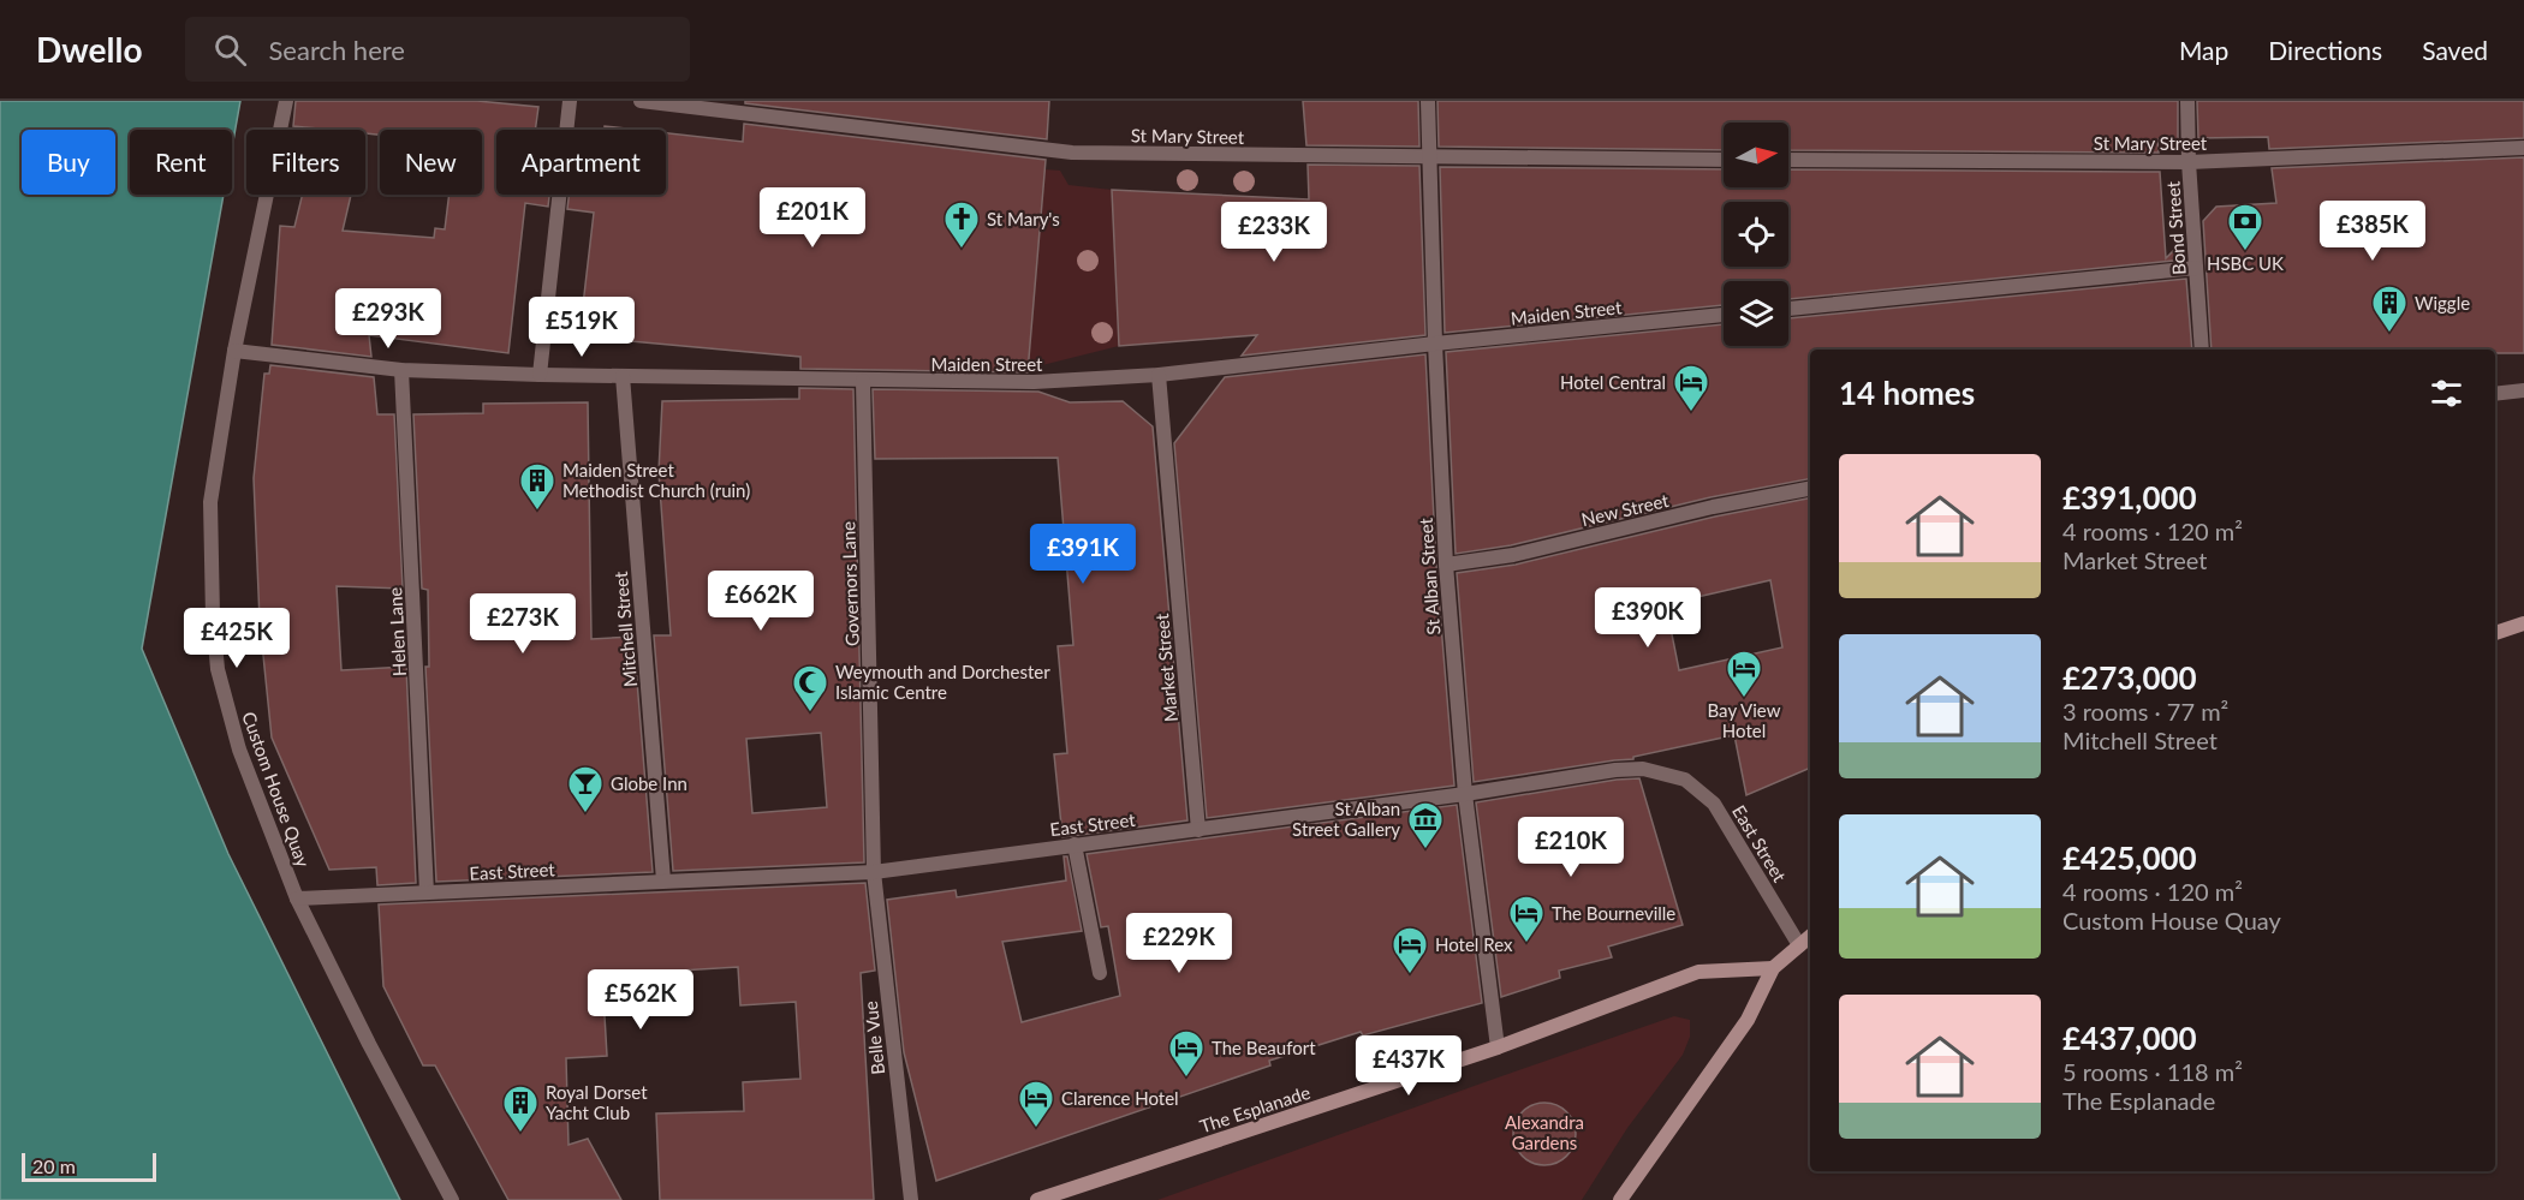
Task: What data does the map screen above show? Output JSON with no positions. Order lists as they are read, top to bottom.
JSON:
{
  "streets": {
    "street": [
      "St Mary Street",
      "Bond Street",
      "Maiden Street",
      "New Street",
      "St Alban Street",
      "Governors Lane",
      "Mitchell Street",
      "Helen Lane",
      "Market Street",
      "Custom House Quay",
      "East Street",
      "Belle Vue",
      "The Esplanade"
    ]
  },
  "crossings": [
    ["St Mary Street", "Bond Street"],
    ["St Mary Street", "St Alban Street"],
    ["Maiden Street", "St Alban Street"],
    ["Maiden Street", "Governors Lane"],
    ["Maiden Street", "Mitchell Street"],
    ["Maiden Street", "Helen Lane"],
    ["Maiden Street", "Market Street"],
    ["Maiden Street", "Custom House Quay"],
    ["New Street", "St Alban Street"],
    ["St Alban Street", "East Street"],
    ["St Alban Street", "The Esplanade"],
    ["Governors Lane", "East Street"],
    ["Governors Lane", "Belle Vue"],
    ["Mitchell Street", "East Street"],
    ["Helen Lane", "East Street"],
    ["Market Street", "East Street"],
    ["Custom House Quay", "East Street"],
    ["East Street", "Belle Vue"]
  ],
  "parks": ["Alexandra Gardens"],
  "places": {
    "church": ["St Mary's"],
    "bank": ["HSBC UK"],
    "building": ["Wiggle", "Maiden Street Methodist Church (ruin)", "Royal Dorset Yacht Club"],
    "hotel": [
      "Hotel Central",
      "Bay View Hotel",
      "The Bourneville",
      "Hotel Rex",
      "The Beaufort",
      "Clarence Hotel"
    ],
    "mosque": ["Weymouth and Dorchester Islamic Centre"],
    "bar": ["Globe Inn"],
    "museum": ["St Alban Street Gallery"]
  },
  "scale_bar": "20 m",
  "north": "right",
  "page": {
    "header": "Dwello",
    "search": "Search here",
    "nav": ["Map", "Directions", "Saved"],
    "chip": [
      "Buy",
      "Rent",
      "Filters",
      "New",
      "Apartment"
    ],
    "price": [
      "£201K",
      "£385K",
      "£233K",
      "£293K",
      "£519K",
      "£391K",
      "£662K",
      "£390K",
      "£273K",
      "£425K",
      "£210K",
      "£229K",
      "£562K",
      "£437K"
    ],
    "heading": "14 homes",
    "list": [
      {
        "name": "£391,000",
        "note": "4 rooms · 120 m² · Market Street"
      },
      {
        "name": "£273,000",
        "note": "3 rooms · 77 m² · Mitchell Street"
      },
      {
        "name": "£425,000",
        "note": "4 rooms · 120 m² · Custom House Quay"
      },
      {
        "name": "£437,000",
        "note": "5 rooms · 118 m² · The Esplanade"
      }
    ],
    "scale": "20 m"
  }
}
